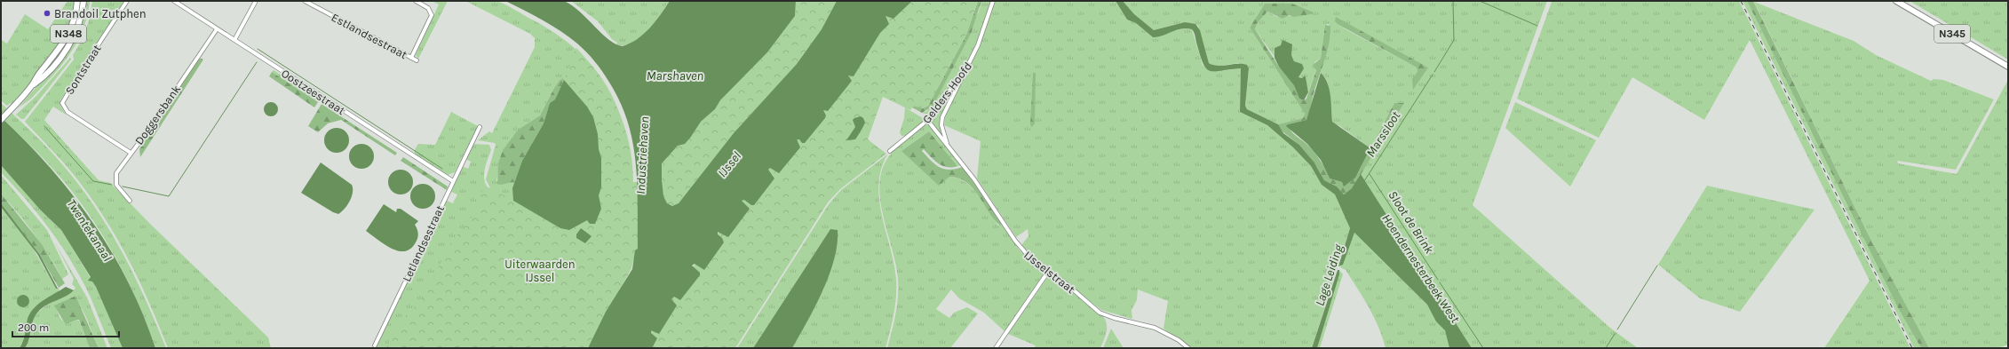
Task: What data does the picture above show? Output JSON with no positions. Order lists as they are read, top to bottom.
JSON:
{
  "streets": {
    "main road": ["N348", "N345"],
    "street": [
      "Estlandsestraat",
      "Sontstraat",
      "Oostzeestraat",
      "Gelders Hoofd",
      "Doggersbank",
      "Letlandsestraat",
      "IJsselstraat"
    ]
  },
  "crossings": [
    ["Sontstraat", "Doggersbank"],
    ["Oostzeestraat", "Doggersbank"],
    ["Oostzeestraat", "Letlandsestraat"],
    ["Gelders Hoofd", "IJsselstraat"]
  ],
  "water": [
    "Marshaven",
    "Marssloot",
    "Industriehaven",
    "IJssel",
    "Sloot de Brink",
    "Twentekanaal",
    "Hoendernesterbeek West",
    "Lage Leiding"
  ],
  "parks": ["Uiterwaarden IJssel"],
  "places": ["Brandoil Zutphen"],
  "scale_bar": "200 m"
}
